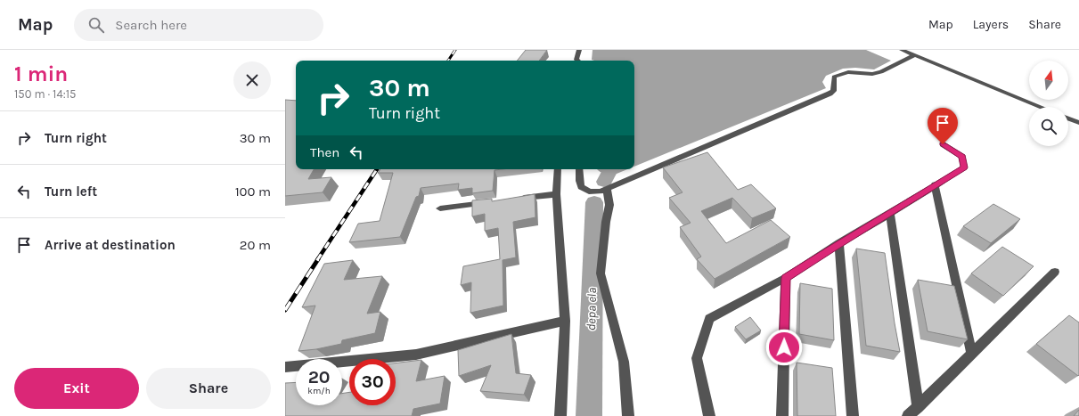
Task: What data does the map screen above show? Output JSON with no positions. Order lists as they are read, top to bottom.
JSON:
{
  "water": ["depa ela"],
  "north": "top",
  "page": {
    "header": "Map",
    "search": "Search here",
    "nav": ["Map", "Layers", "Share"],
    "heading": ["1 min", "150 m · 14:15"],
    "turn": ["30 m", "Turn right"],
    "list": [
      {
        "name": "Turn right",
        "value": "30 m"
      },
      {
        "name": "Turn left",
        "value": "100 m"
      },
      {
        "name": "Arrive at destination",
        "value": "20 m"
      }
    ],
    "then": "Then",
    "speed": "20 km/h",
    "limit": "30",
    "buttons": ["Exit", "Share"]
  }
}
